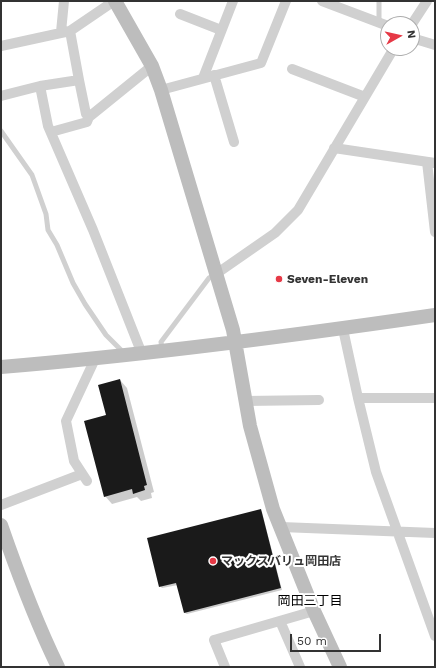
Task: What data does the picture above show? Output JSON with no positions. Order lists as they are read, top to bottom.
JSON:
{
  "districts": ["岡田三丁目"],
  "places": ["Seven-Eleven", "マックスバリュ岡田店"],
  "scale_bar": "50 m",
  "north": "right"
}
